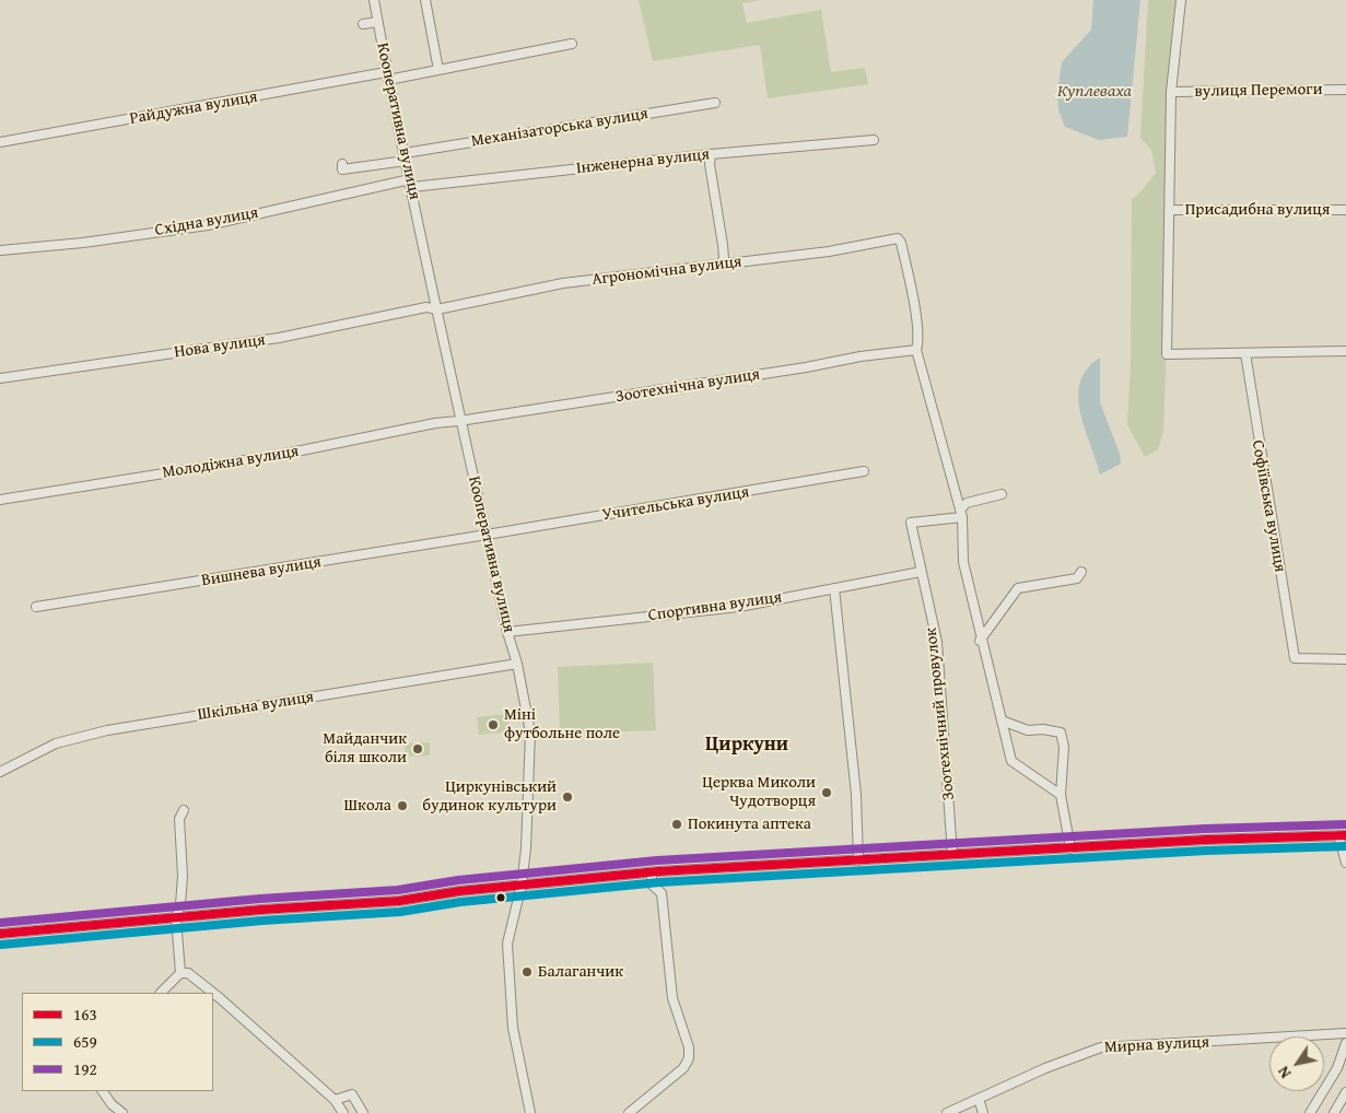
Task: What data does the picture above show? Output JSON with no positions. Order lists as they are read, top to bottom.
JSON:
{
  "streets": {
    "street": [
      "вулиця Перемоги",
      "Райдужна вулиця",
      "Кооперативна вулиця",
      "Механізаторська вулиця",
      "Інженерна вулиця",
      "Присадибна вулиця",
      "Східна вулиця",
      "Агрономічна вулиця",
      "Нова вулиця",
      "Зоотехнічна вулиця",
      "Молодіжна вулиця",
      "Учительська вулиця",
      "Софіївська вулиця",
      "Вишнева вулиця",
      "Спортивна вулиця",
      "Шкільна вулиця",
      "Зоотехнічний провулок",
      "Мирна вулиця"
    ]
  },
  "crossings": [
    ["Райдужна вулиця", "Кооперативна вулиця"],
    ["Кооперативна вулиця", "Механізаторська вулиця"],
    ["Кооперативна вулиця", "Інженерна вулиця"],
    ["Кооперативна вулиця", "Східна вулиця"],
    ["Кооперативна вулиця", "Агрономічна вулиця"],
    ["Кооперативна вулиця", "Нова вулиця"],
    ["Кооперативна вулиця", "Зоотехнічна вулиця"],
    ["Кооперативна вулиця", "Молодіжна вулиця"],
    ["Кооперативна вулиця", "Учительська вулиця"],
    ["Кооперативна вулиця", "Вишнева вулиця"],
    ["Кооперативна вулиця", "Спортивна вулиця"],
    ["Кооперативна вулиця", "Шкільна вулиця"],
    ["Інженерна вулиця", "Східна вулиця"],
    ["Агрономічна вулиця", "Нова вулиця"],
    ["Агрономічна вулиця", "Зоотехнічна вулиця"],
    ["Зоотехнічна вулиця", "Молодіжна вулиця"],
    ["Учительська вулиця", "Вишнева вулиця"],
    ["Спортивна вулиця", "Зоотехнічний провулок"]
  ],
  "districts": ["Циркуни"],
  "water": ["Куплеваха"],
  "places": [
    "Міні футбольне поле",
    "Майданчик біля школи",
    "Церква Миколи Чудотворця",
    "Циркунівський будинок культури",
    "Школа",
    "Покинута аптека",
    "Балаганчик"
  ],
  "lines": ["transit line 192", "transit line 163", "transit line 659"],
  "legend": ["163", "659", "192"],
  "north": "bottom left"
}
